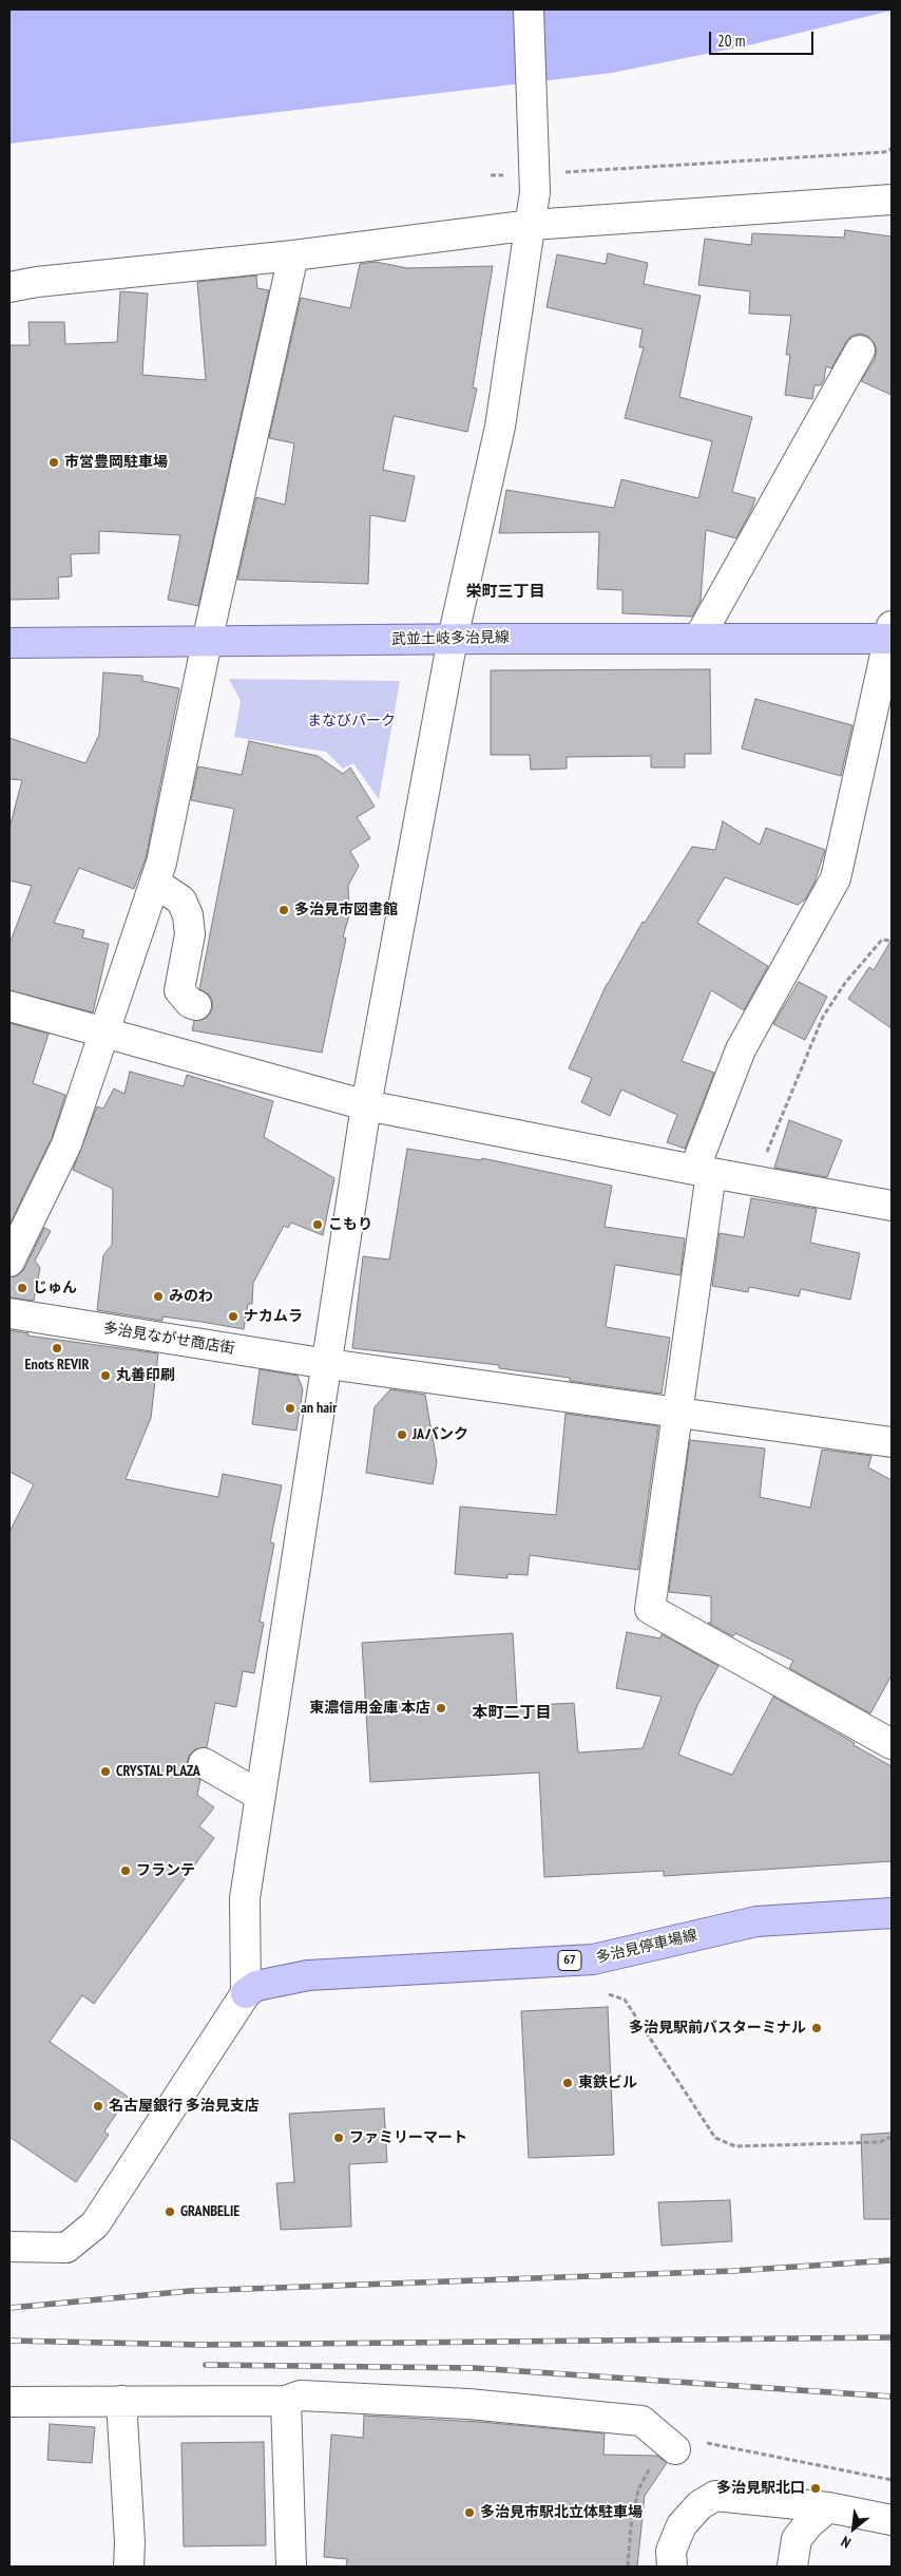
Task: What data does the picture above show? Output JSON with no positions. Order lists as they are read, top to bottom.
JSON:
{
  "streets": {
    "main road": ["武並土岐多治見線", "多治見停車場線", "67"],
    "street": ["多治見ながせ商店街"]
  },
  "districts": ["栄町三丁目", "本町二丁目"],
  "parks": ["まなびパーク"],
  "places": [
    "市営豊岡駐車場",
    "多治見市図書館",
    "こもり",
    "じゅん",
    "みのわ",
    "ナカムラ",
    "Enots REVIR",
    "丸善印刷",
    "an hair",
    "JAバンク",
    "東濃信用金庫 本店",
    "CRYSTAL PLAZA",
    "フランテ",
    "多治見駅前バスターミナル",
    "東鉄ビル",
    "名古屋銀行 多治見支店",
    "ファミリーマート",
    "GRANBELIE",
    "多治見駅北口",
    "多治見市駅北立体駐車場"
  ],
  "scale_bar": "20 m",
  "north": "bottom left"
}
